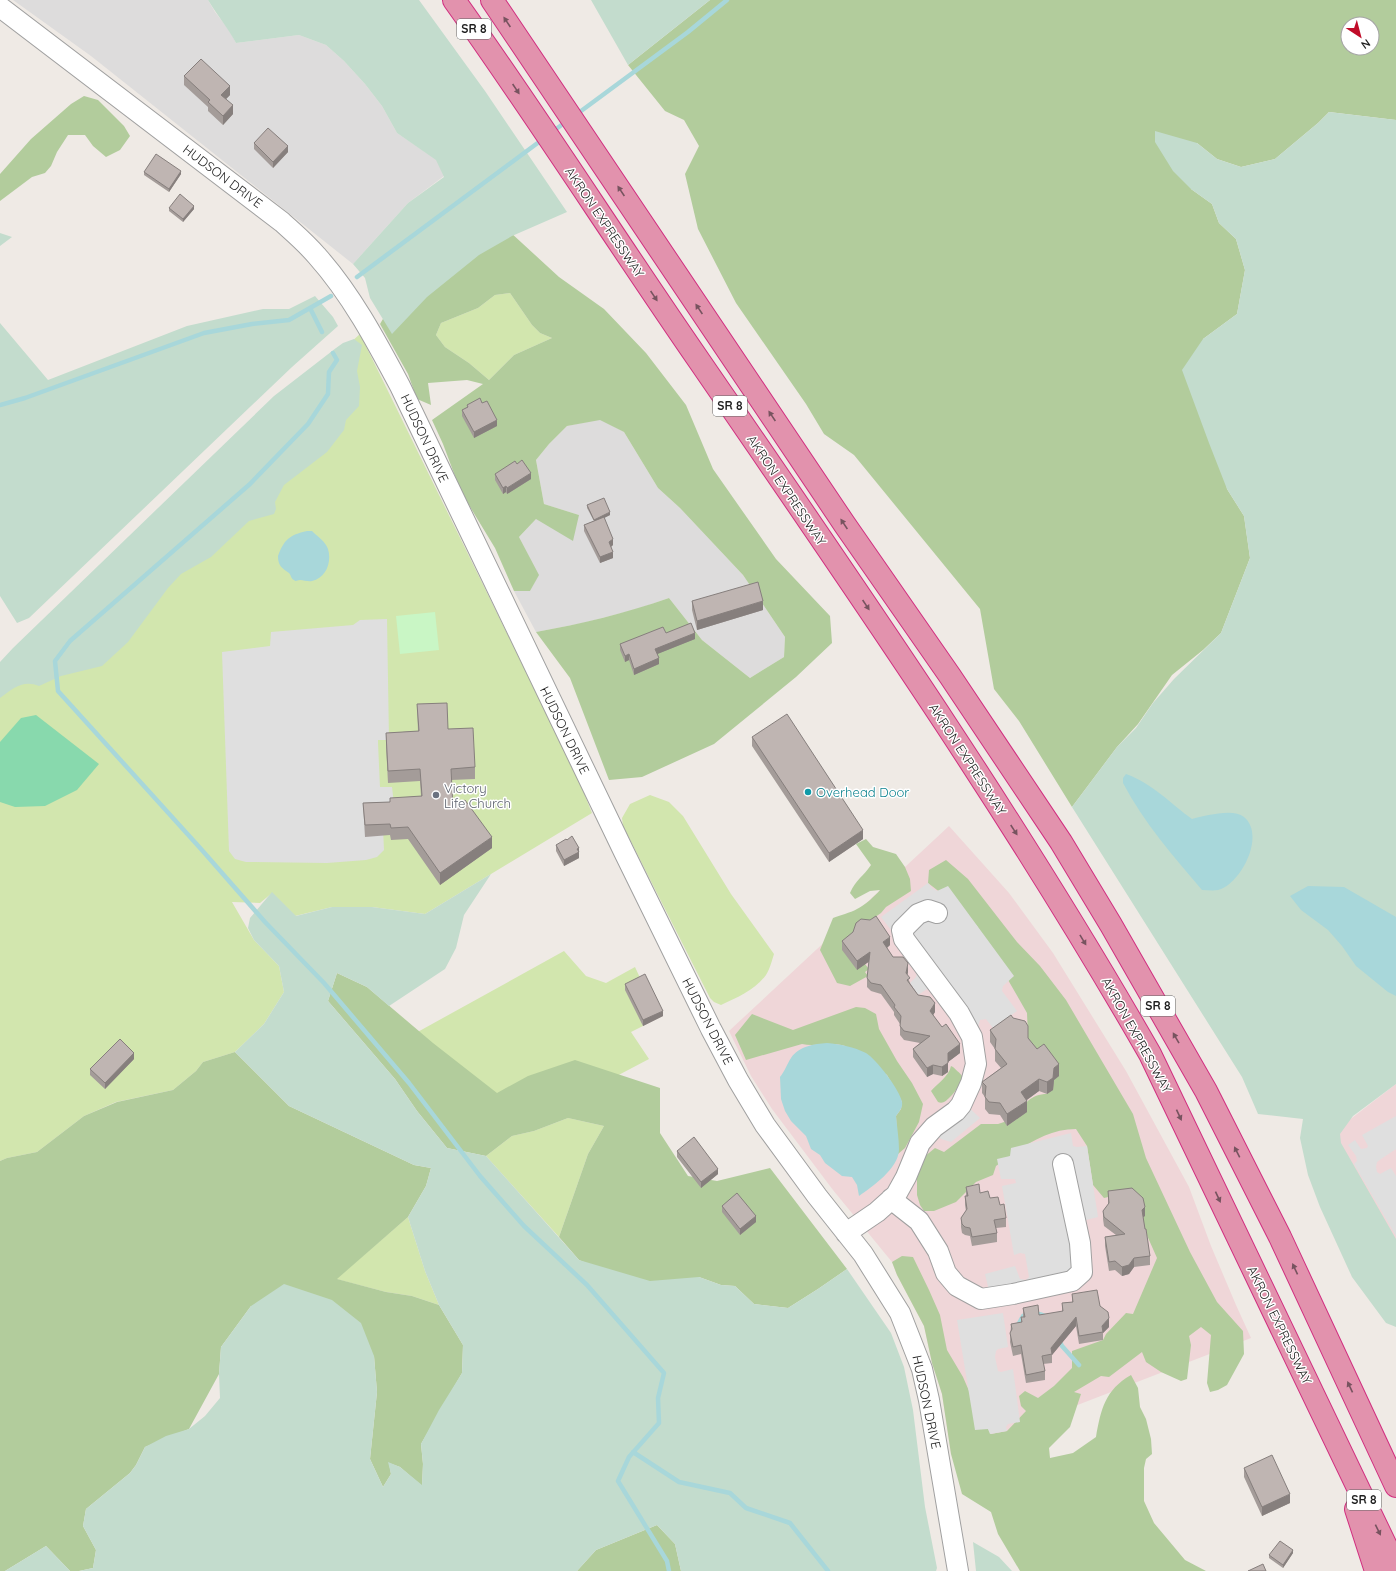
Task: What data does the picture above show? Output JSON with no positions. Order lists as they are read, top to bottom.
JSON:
{
  "streets": {
    "highway": ["SR 8", "AKRON EXPRESSWAY"],
    "street": ["HUDSON DRIVE"]
  },
  "places": ["Overhead Door", "Victory Life Church"],
  "north": "bottom right"
}
